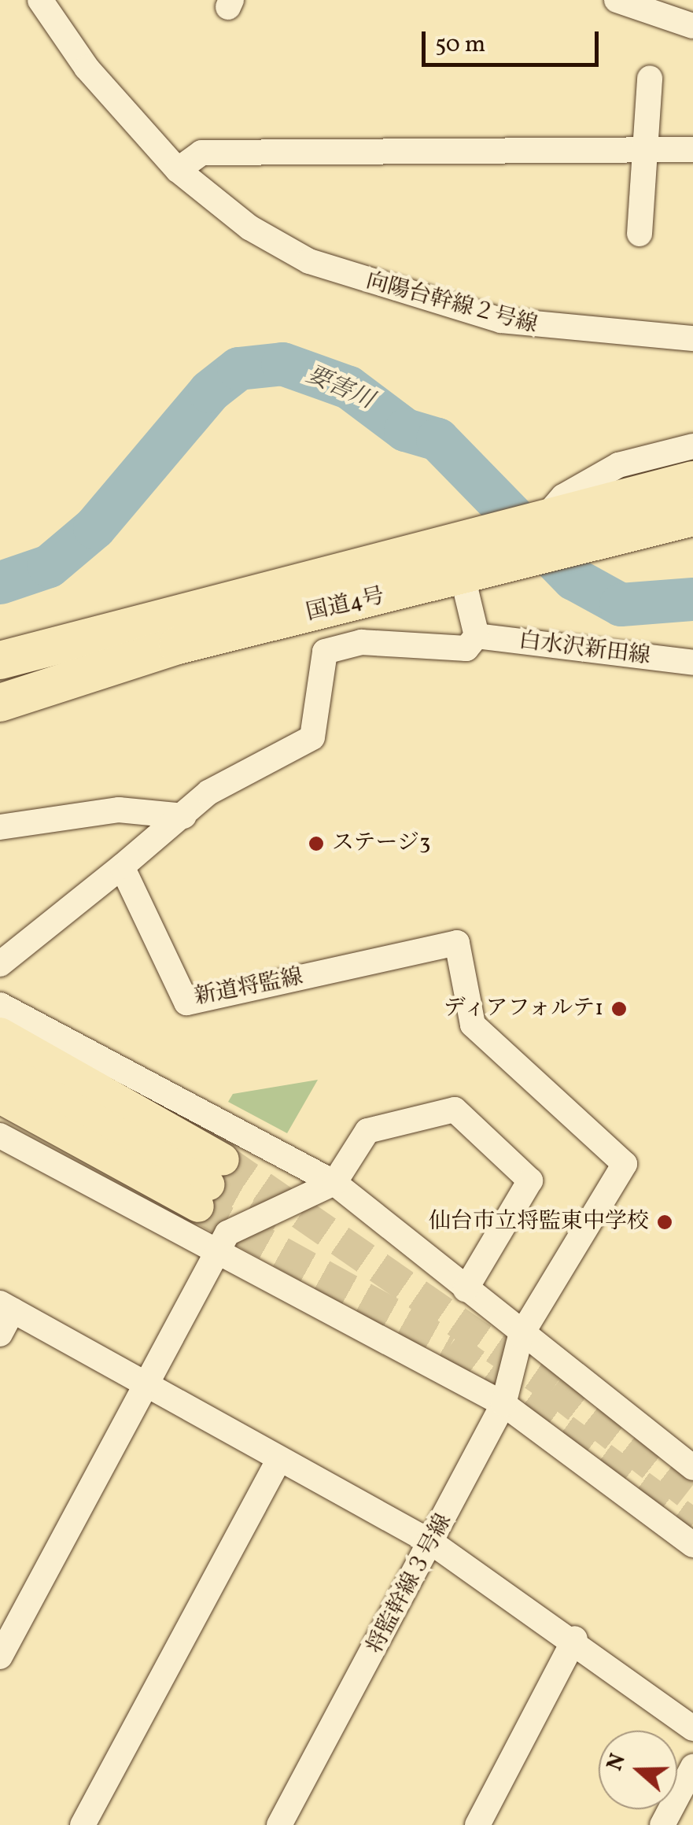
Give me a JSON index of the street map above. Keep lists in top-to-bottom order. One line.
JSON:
{"streets":{"highway":["国道4号"],"street":["向陽台幹線２号線","白水沢新田線","新道将監線","将監幹線３号線"]},"crossings":[["新道将監線","将監幹線３号線"]],"water":["要害川"],"places":["ステージ3","ディアフォルテ1","仙台市立将監東中学校"],"scale_bar":"50 m","north":"left"}
